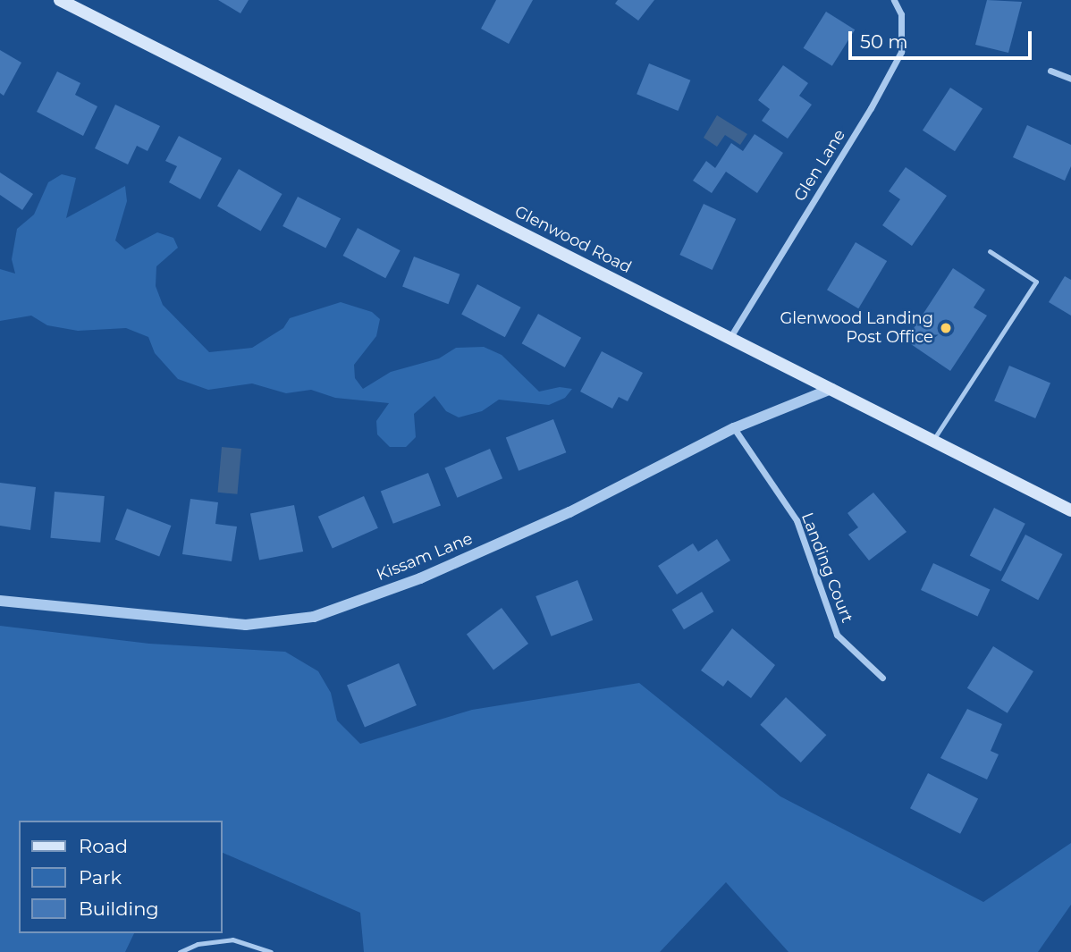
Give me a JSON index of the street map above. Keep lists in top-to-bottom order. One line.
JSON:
{"streets":{"main road":["Glenwood Road"],"street":["Glen Lane","Kissam Lane","Landing Court"]},"crossings":[["Glen Lane","Glenwood Road"],["Glenwood Road","Kissam Lane"],["Kissam Lane","Landing Court"]],"places":["Glenwood Landing Post Office"],"legend":["Road","Park","Building"],"scale_bar":"50 m"}
